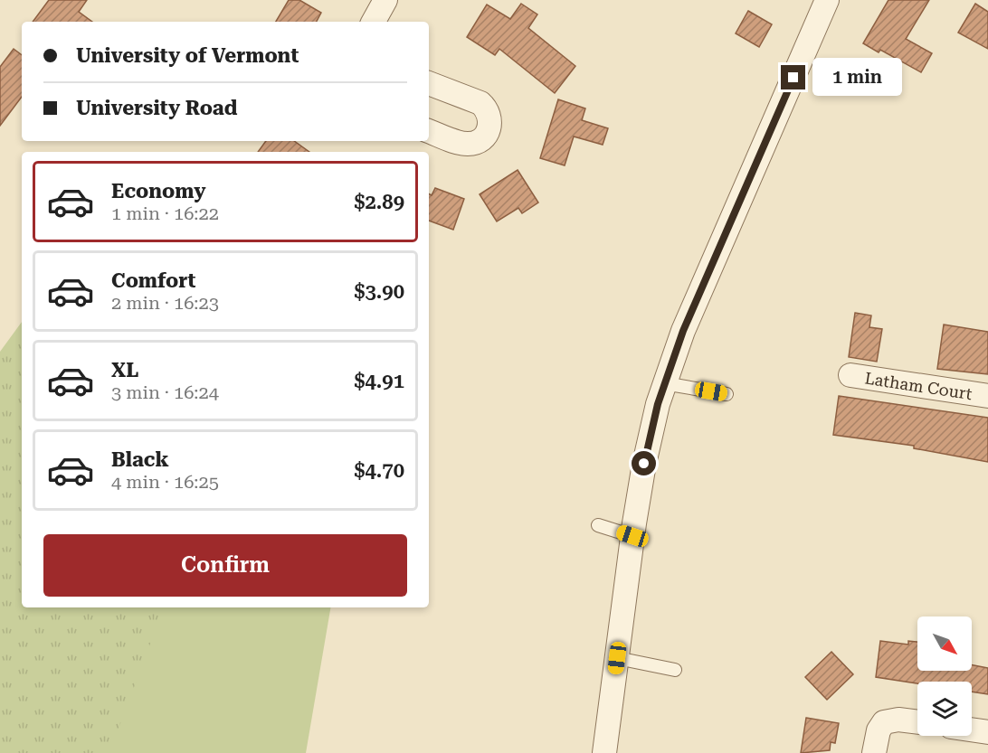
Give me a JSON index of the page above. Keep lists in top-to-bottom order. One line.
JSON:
{"streets":{"street":["Latham Court"]},"north":"bottom right","page":{"banner":["University of Vermont","University Road"],"bubble":"1 min","list":[{"name":"Economy","note":"1 min · 16:22","value":"$2.89"},{"name":"Comfort","note":"2 min · 16:23","value":"$3.90"},{"name":"XL","note":"3 min · 16:24","value":"$4.91"},{"name":"Black","note":"4 min · 16:25","value":"$4.70"}],"buttons":"Confirm"}}
